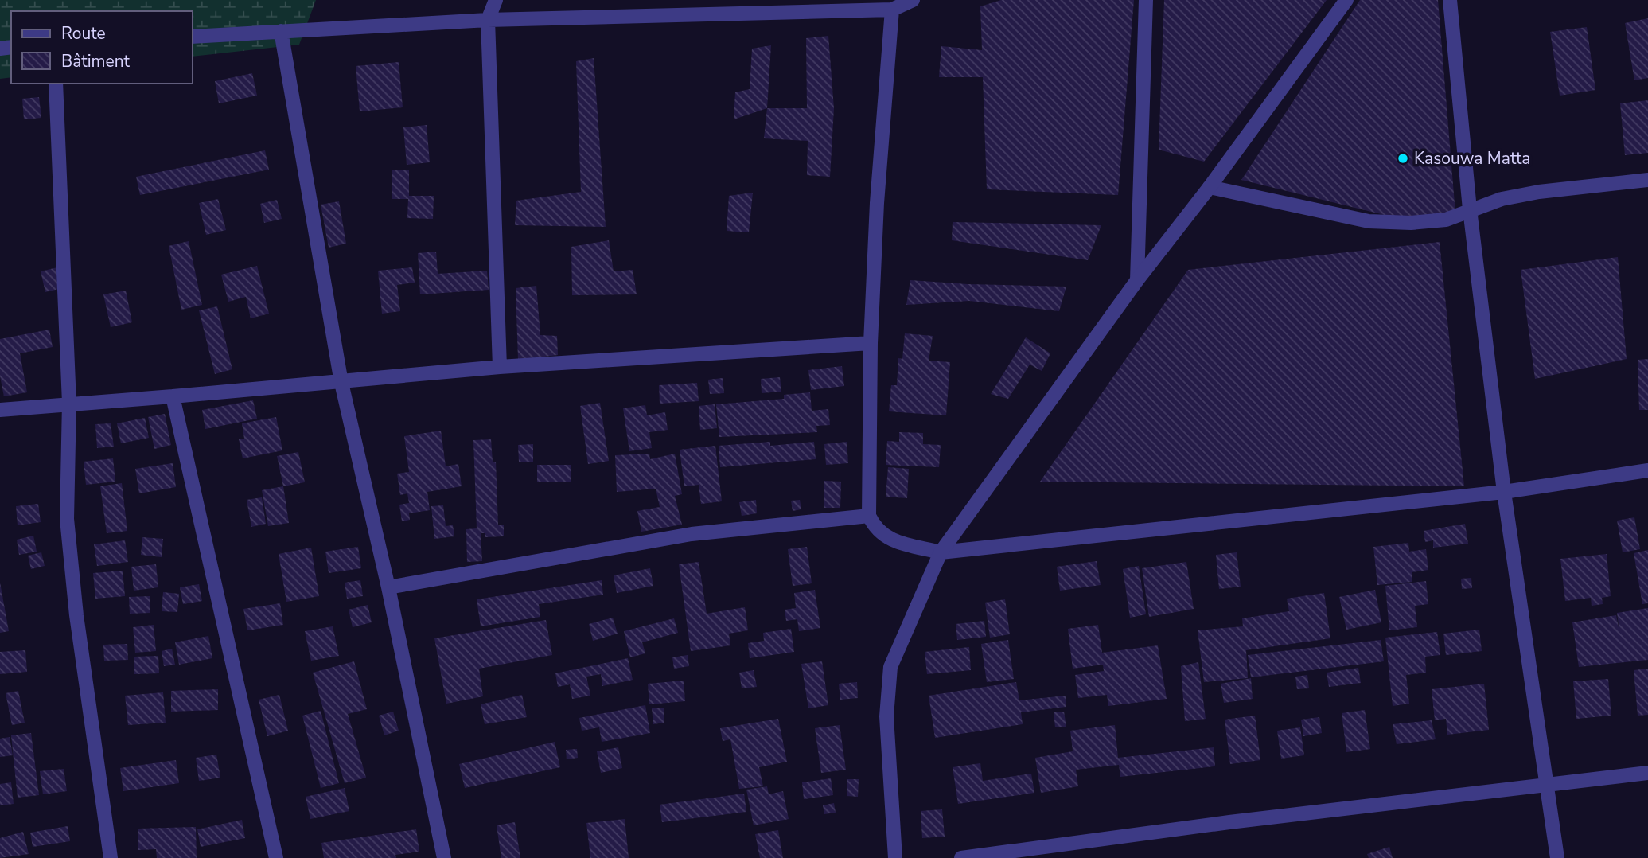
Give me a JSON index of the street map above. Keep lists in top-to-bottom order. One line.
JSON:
{"places":["Kasouwa Matta"],"legend":["Route","Bâtiment"]}
